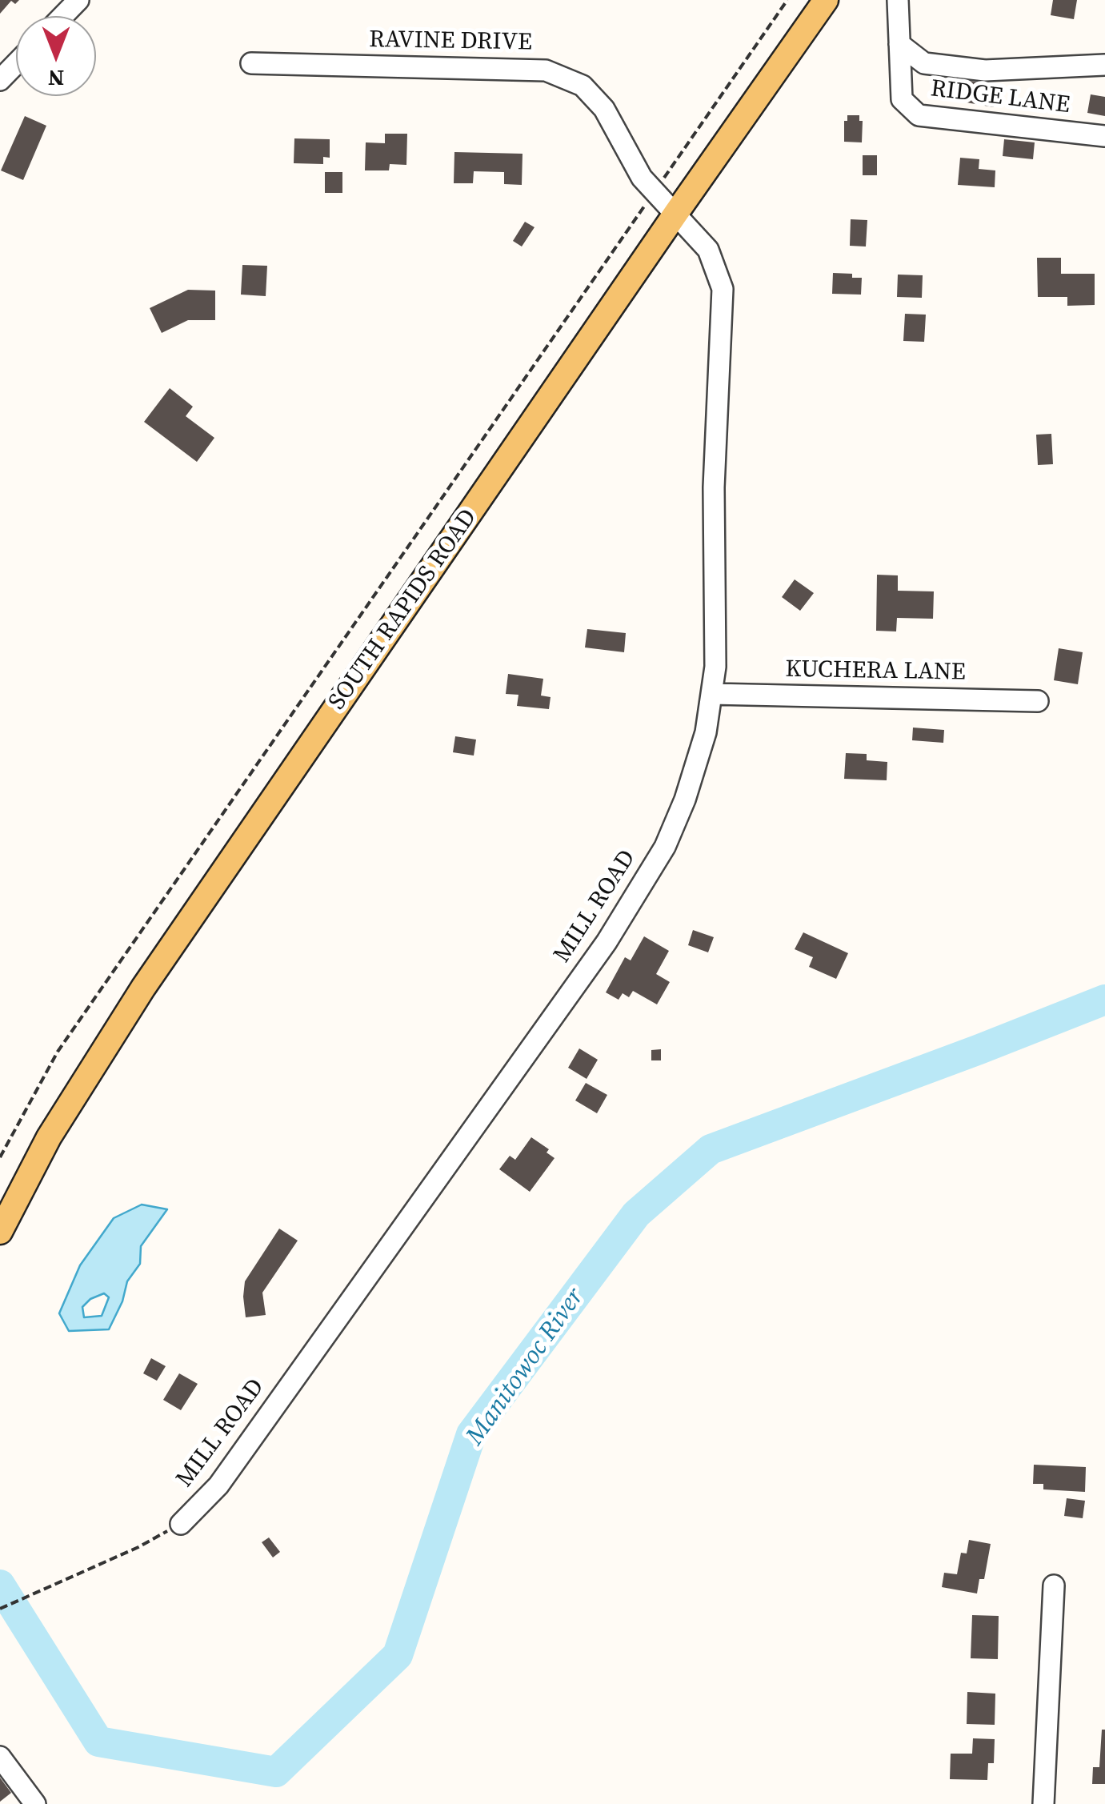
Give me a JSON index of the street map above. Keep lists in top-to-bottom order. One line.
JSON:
{"streets":{"main road":["SOUTH RAPIDS ROAD"],"street":["RAVINE DRIVE","RIDGE LANE","KUCHERA LANE","MILL ROAD"]},"crossings":[["RAVINE DRIVE","SOUTH RAPIDS ROAD"],["RAVINE DRIVE","MILL ROAD"],["SOUTH RAPIDS ROAD","MILL ROAD"],["KUCHERA LANE","MILL ROAD"]],"water":["Manitowoc River"],"north":"bottom"}
